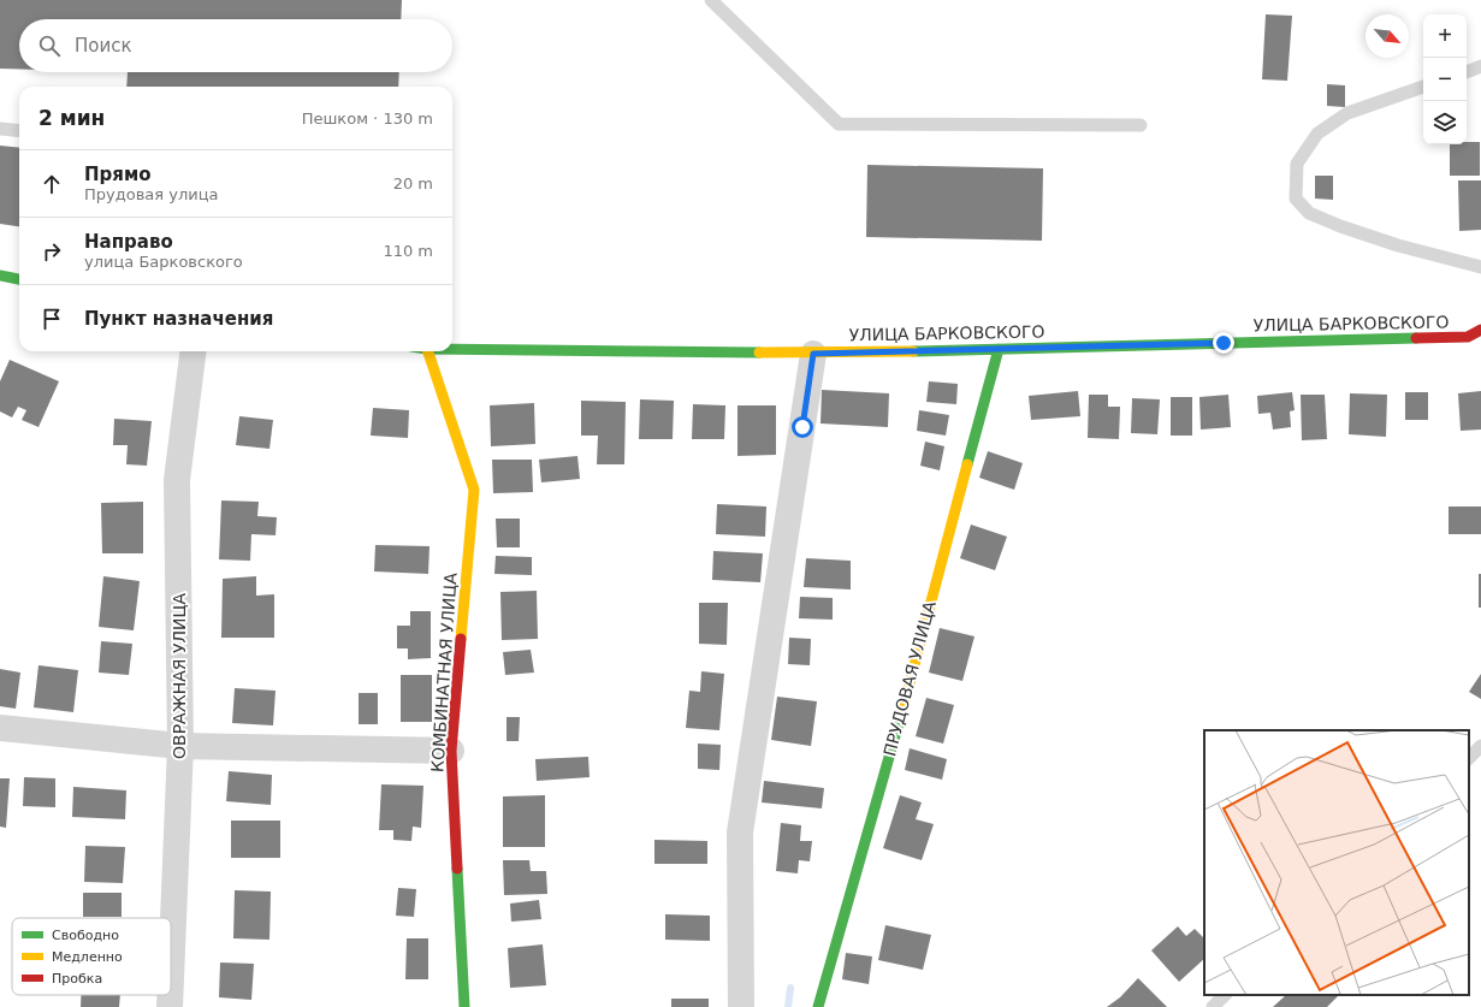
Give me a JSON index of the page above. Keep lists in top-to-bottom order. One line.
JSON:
{"streets":{"street":["УЛИЦА БАРКОВСКОГО","КОМБИНАТНАЯ УЛИЦА","ОВРАЖНАЯ УЛИЦА","ПРУДОВАЯ УЛИЦА"]},"crossings":[["УЛИЦА БАРКОВСКОГО","ПРУДОВАЯ УЛИЦА"]],"legend":["Свободно","Медленно","Пробка"],"north":"bottom right","page":{"map_buttons":["+","−"],"search":"Поиск","heading":["2 мин","Пешком · 130 m"],"list":[["Прямо","Прудовая улица","20 m"],["Направо","улица Барковского","110 m"],"Пункт назначения"]}}
